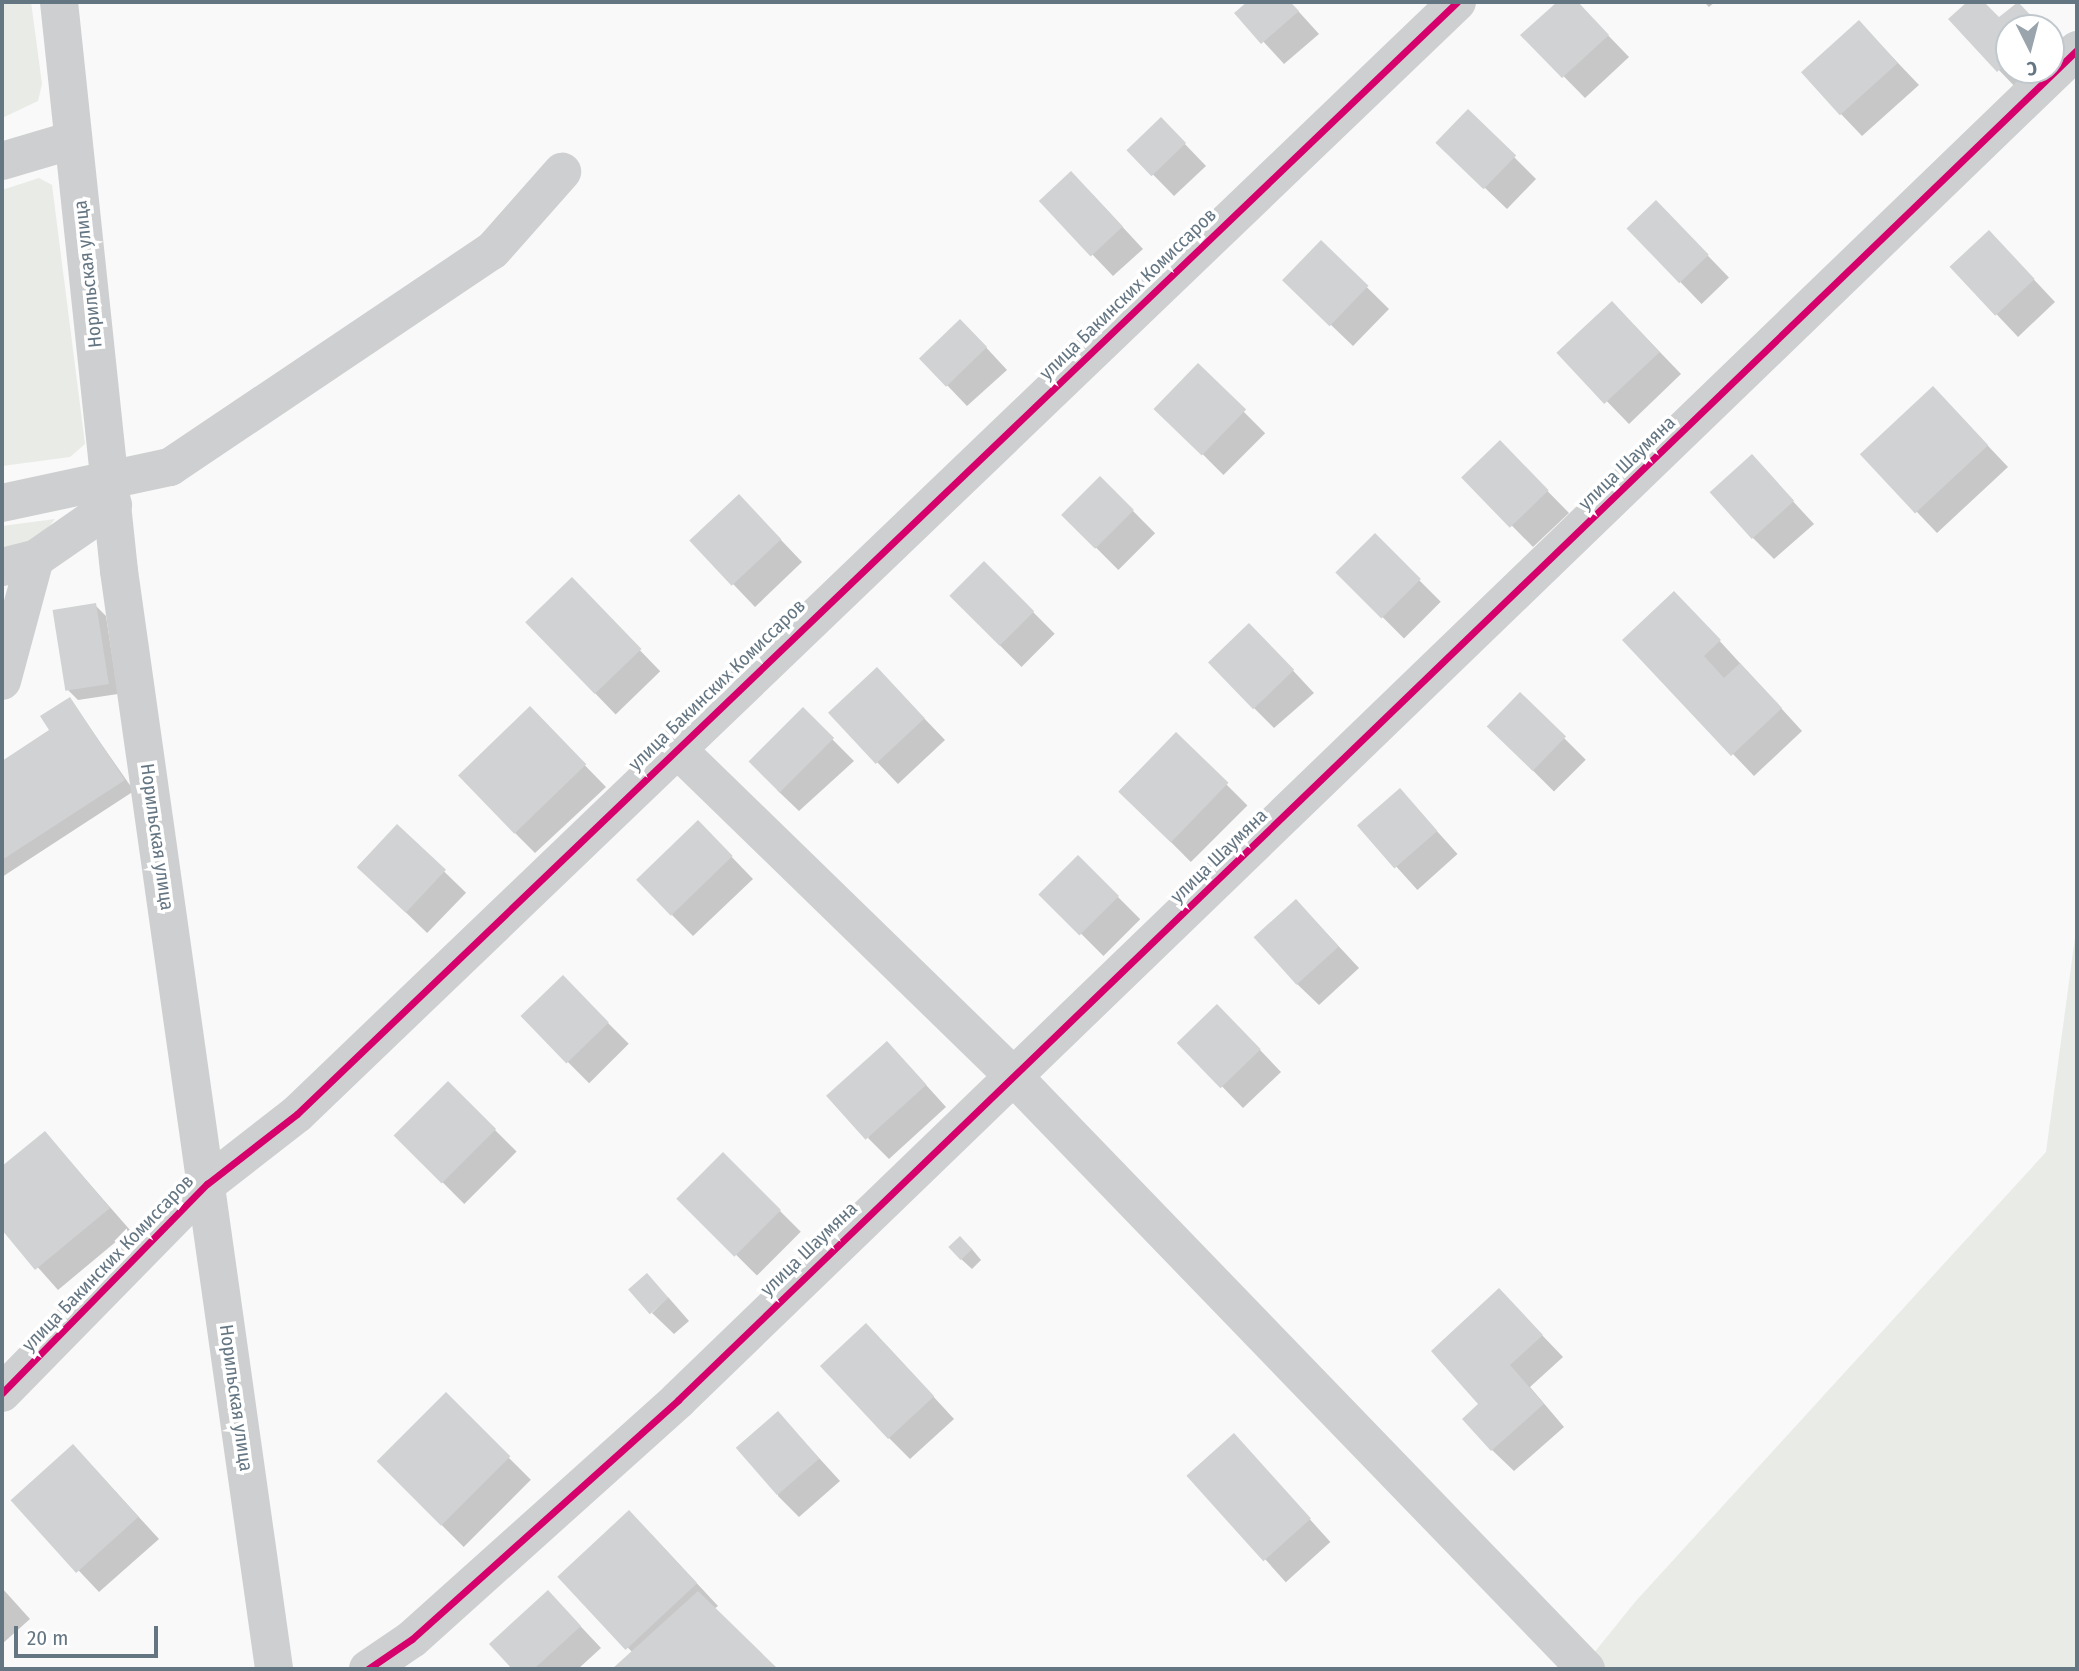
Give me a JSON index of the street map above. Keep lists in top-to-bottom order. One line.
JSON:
{"streets":{"street":["Норильская улица","улица Бакинских Комиссаров","улица Шаумяна"]},"crossings":[["Норильская улица","улица Бакинских Комиссаров"]],"scale_bar":"20 m","north":"bottom"}
